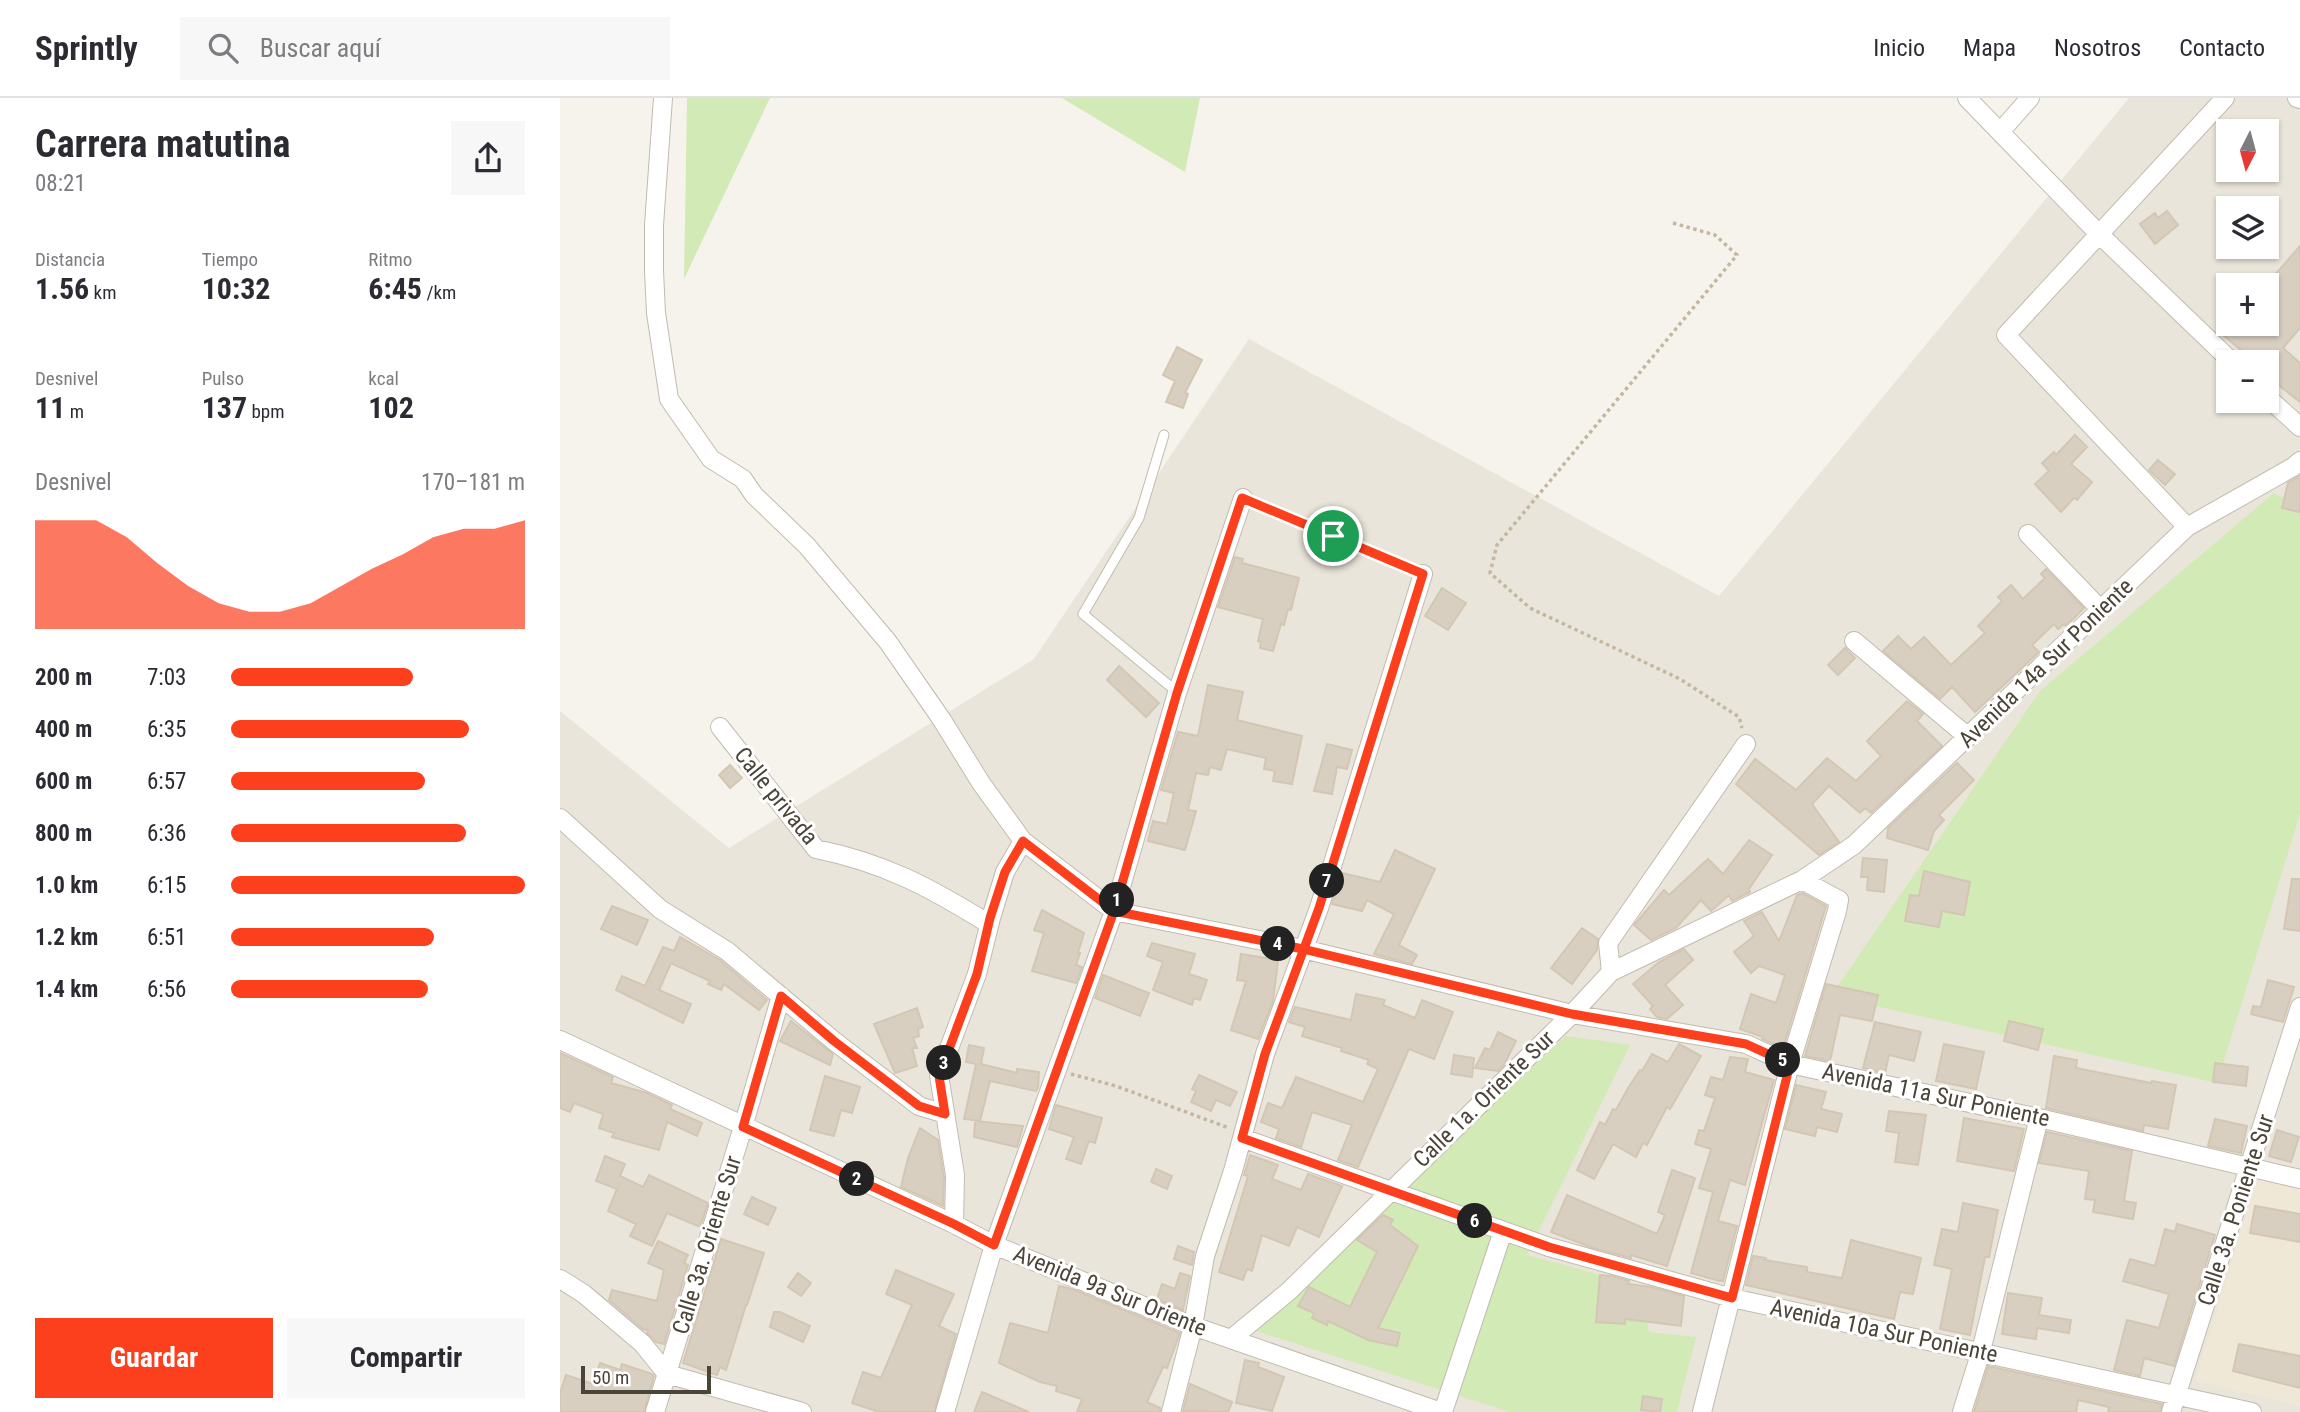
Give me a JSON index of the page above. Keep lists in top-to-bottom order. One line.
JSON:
{"streets":{"street":["Avenida 14a Sur Poniente","Calle privada","Avenida 11a Sur Poniente","Calle 1a. Oriente Sur","Calle 3a. Poniente Sur","Calle 3a. Oriente Sur","Avenida 9a Sur Oriente","Avenida 10a Sur Poniente"]},"crossings":[["Avenida 14a Sur Poniente","Calle 1a. Oriente Sur"],["Avenida 11a Sur Poniente","Calle 1a. Oriente Sur"],["Avenida 11a Sur Poniente","Calle 3a. Poniente Sur"],["Calle 1a. Oriente Sur","Avenida 9a Sur Oriente"],["Calle 1a. Oriente Sur","Avenida 10a Sur Poniente"],["Calle 3a. Poniente Sur","Avenida 10a Sur Poniente"],["Calle 3a. Oriente Sur","Avenida 9a Sur Oriente"]],"scale_bar":"50 m","north":"bottom","page":{"header":"Sprintly","search":"Buscar aquí","nav":["Inicio","Mapa","Nosotros","Contacto"],"heading":["Carrera matutina","08:21"],"map_buttons":["+","−"],"stats":[["Distancia","1.56 km"],["Tiempo","10:32"],["Ritmo","6:45 /km"],["Desnivel","11 m"],["Pulso","137 bpm"],["kcal","102"]],"chart":["Desnivel","170–181 m"],"list":[{"name":"200 m","note":"7:03"},{"name":"400 m","note":"6:35"},{"name":"600 m","note":"6:57"},{"name":"800 m","note":"6:36"},{"name":"1.0 km","note":"6:15"},{"name":"1.2 km","note":"6:51"},{"name":"1.4 km","note":"6:56"}],"pins":["7","1","4","5","3","2","6"],"buttons":["Guardar","Compartir"],"scale":"50 m"}}
